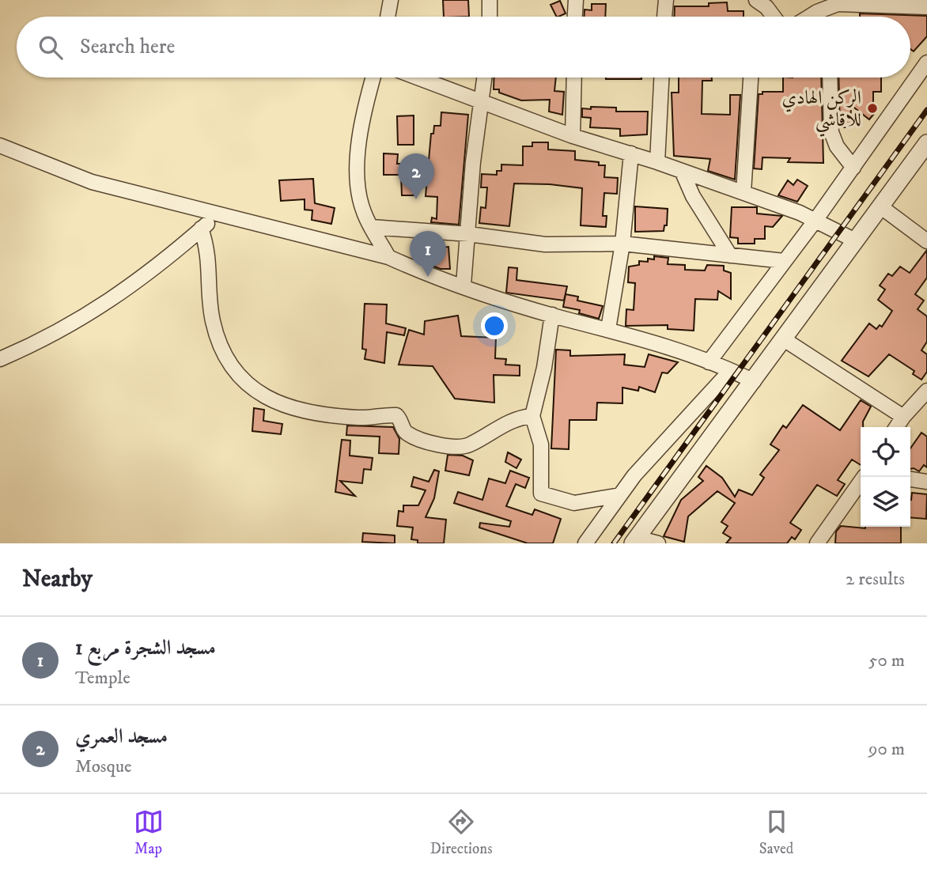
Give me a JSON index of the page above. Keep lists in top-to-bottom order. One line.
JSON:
{"places":["الركن الهادي للاقاشي"],"page":{"search":"Search here","pins":["2","1"],"heading":["Nearby","2 results"],"list":[{"mark":"1","name":"مسجد الشجرة مربع 1","note":"Temple","value":"50 m"},{"mark":"2","name":"مسجد العمري","note":"Mosque","value":"90 m"}],"nav":["Map","Directions","Saved"]}}
